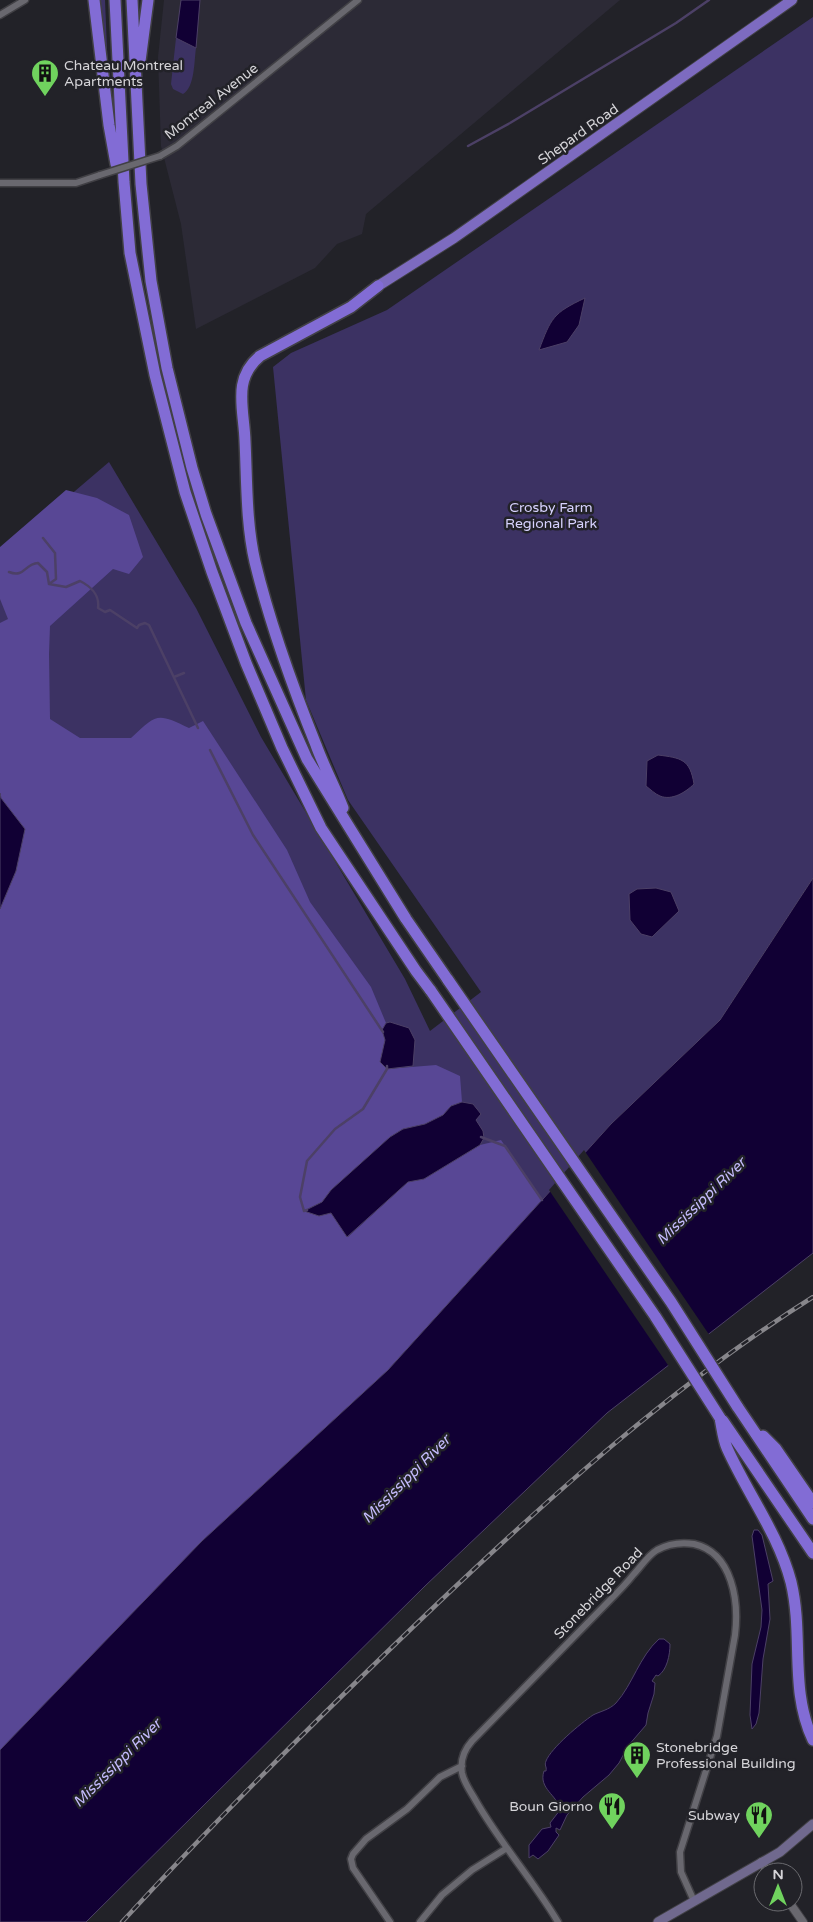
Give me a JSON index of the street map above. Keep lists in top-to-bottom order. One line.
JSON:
{"streets":{"highway":["Shepard Road"],"street":["Montreal Avenue","Stonebridge Road"]},"water":["Mississippi River"],"parks":["Crosby Farm Regional Park"],"places":{"building":["Chateau Montreal Apartments","Stonebridge Professional Building"],"restaurant":["Boun Giorno","Subway"]},"north":"top"}
